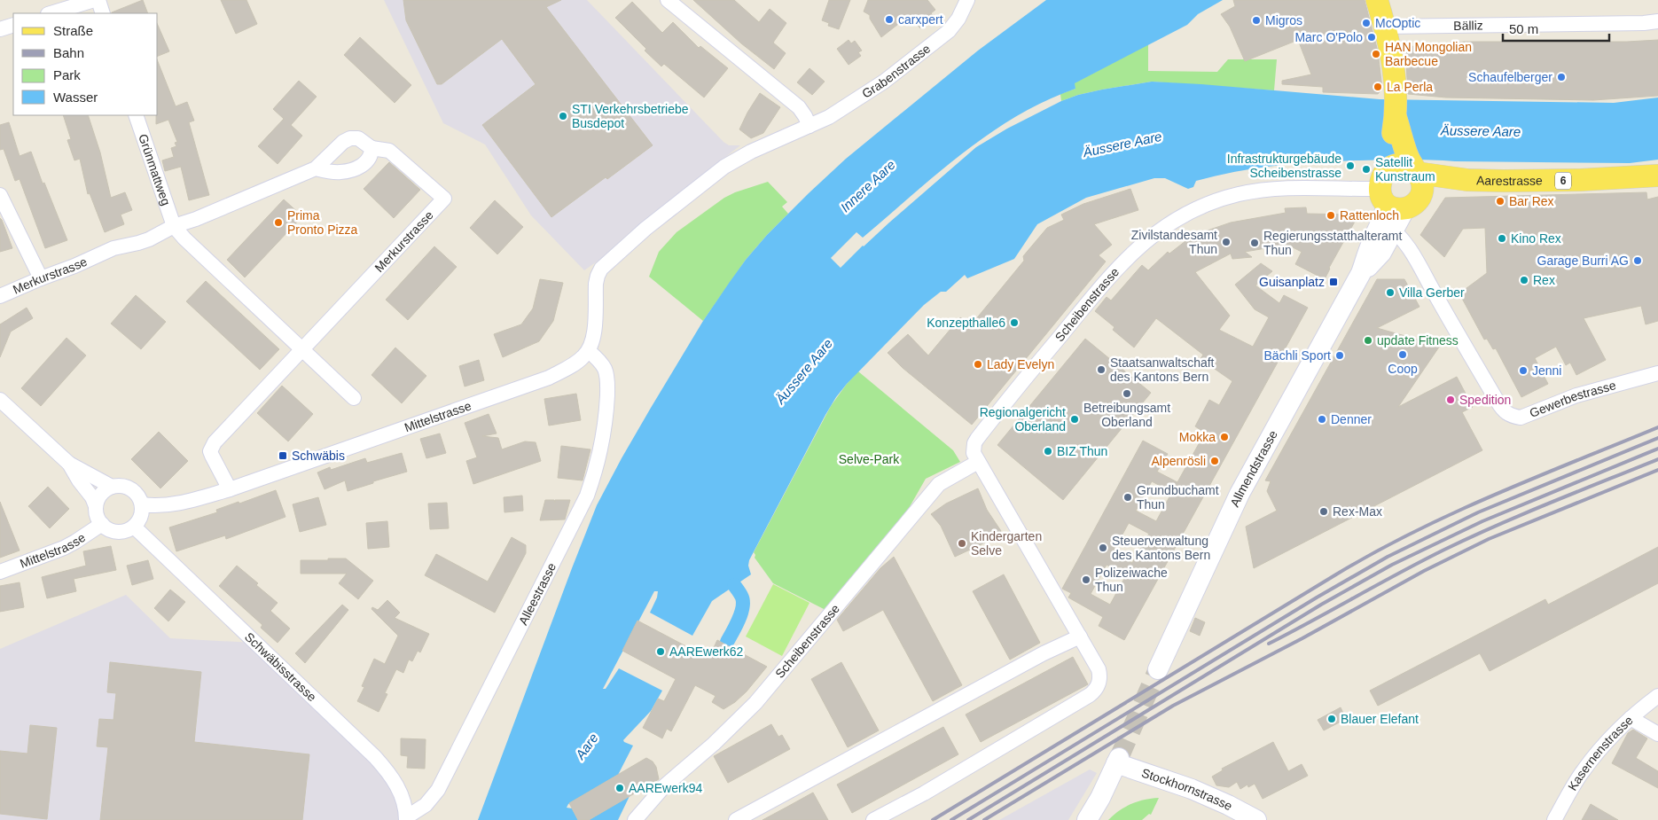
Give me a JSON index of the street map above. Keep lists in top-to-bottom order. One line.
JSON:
{"streets":{"main road":["Aarestrasse","6","Allmendstrasse","Stockhornstrasse"],"street":["Bälliz","Grabenstrasse","Grünmattweg","Merkurstrasse","Scheibenstrasse","Gewerbestrasse","Mittelstrasse","Alleestrasse","Schwäbisstrasse","Kasernenstrasse"]},"crossings":[["Grabenstrasse","Mittelstrasse"],["Grabenstrasse","Alleestrasse"],["Grünmattweg","Merkurstrasse"],["Aarestrasse","Scheibenstrasse"],["Aarestrasse","Gewerbestrasse"],["Aarestrasse","Allmendstrasse"],["Merkurstrasse","Mittelstrasse"],["Scheibenstrasse","Gewerbestrasse"],["Scheibenstrasse","Allmendstrasse"],["Gewerbestrasse","Allmendstrasse"],["Mittelstrasse","Alleestrasse"],["Mittelstrasse","Schwäbisstrasse"],["Alleestrasse","Schwäbisstrasse"]],"water":["Äussere Aare","Innere Aare","Aare"],"parks":["Selve-Park"],"places":{"other":["carxpert","Migros","McOptic","Marc O'Polo","HAN Mongolian Barbecue","Schaufelberger","La Perla","STI Verkehrsbetriebe Busdepot","Infrastrukturgebäude Scheibenstrasse","Satellit Kunstraum","Bar Rex","Rattenloch","Prima Pronto Pizza","Kino Rex","Zivilstandesamt Thun","Regierungsstatthalteramt Thun","Garage Burri AG","Rex","Villa Gerber","Konzepthalle6","update Fitness","Coop","Bächli Sport","Lady Evelyn","Staatsanwaltschaft des Kantons Bern","Jenni","Betreibungsamt Oberland","Spedition","Regionalgericht Oberland","Denner","Mokka","BIZ Thun","Alpenrösli","Grundbuchamt Thun","Rex-Max","Kindergarten Selve","Steuerverwaltung des Kantons Bern","Polizeiwache Thun","AAREwerk62","Blauer Elefant","AAREwerk94"],"transit":["Guisanplatz","Schwäbis"]},"legend":["Straße","Bahn","Park","Wasser"],"scale_bar":"50 m"}
